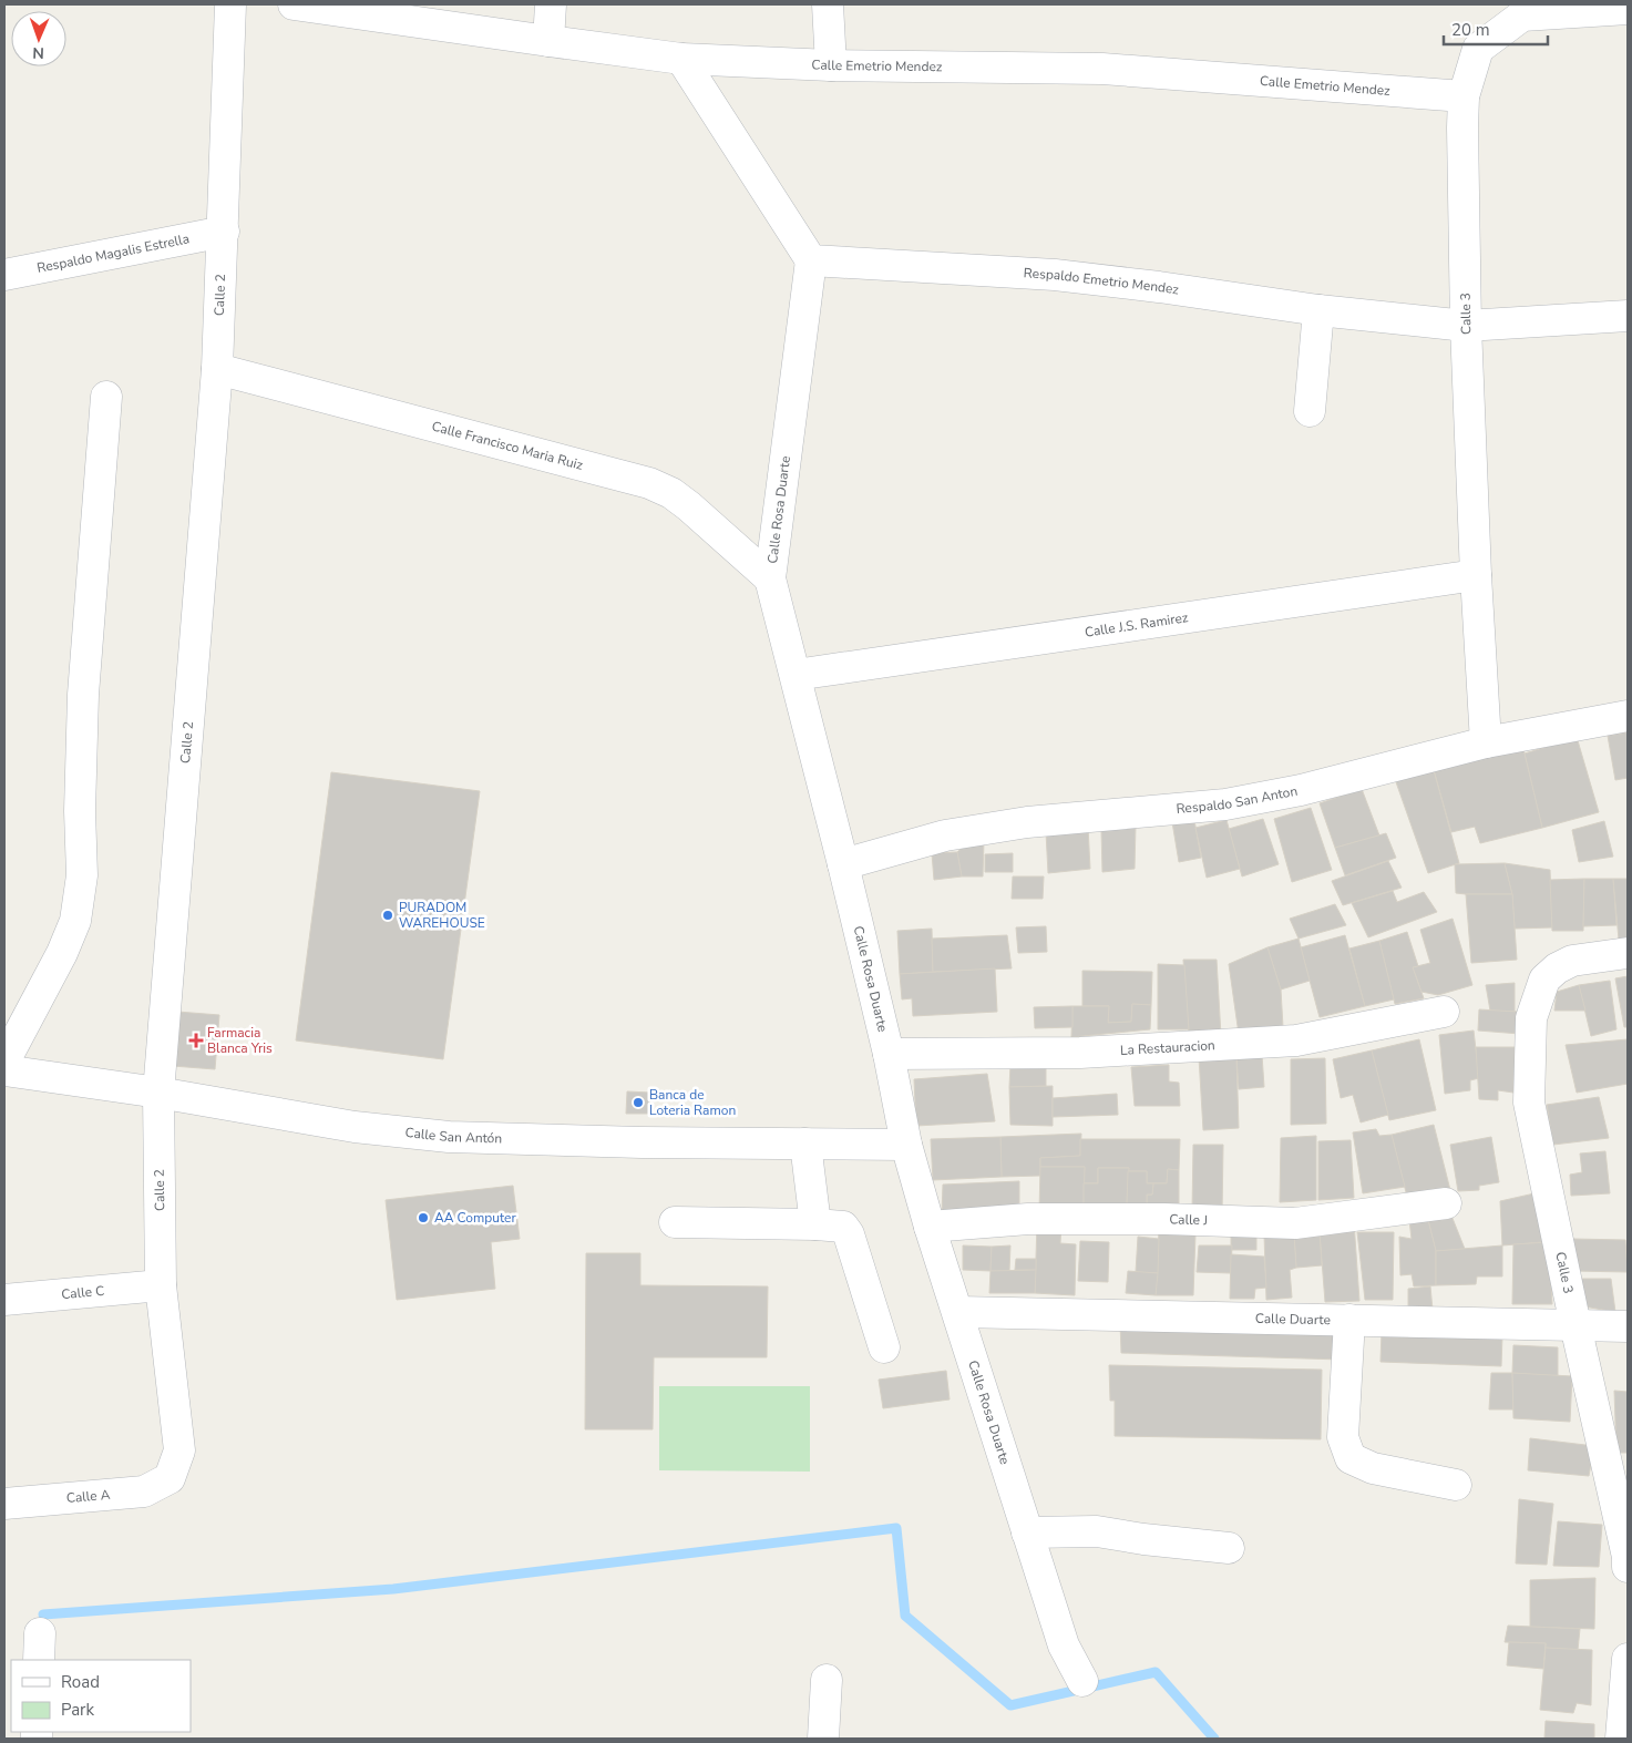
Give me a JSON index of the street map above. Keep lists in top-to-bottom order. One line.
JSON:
{"streets":{"street":["Calle Emetrio Mendez","Respaldo Magalis Estrella","Respaldo Emetrio Mendez","Calle 2","Calle 3","Calle Francisco Maria Ruiz","Calle Rosa Duarte","Calle J.S. Ramirez","Respaldo San Anton","La Restauracion","Calle San Antón","Calle J","Calle C","Calle Duarte","Calle A"]},"crossings":[["Calle Emetrio Mendez","Calle 3"],["Respaldo Magalis Estrella","Calle 2"],["Respaldo Emetrio Mendez","Calle 3"],["Respaldo Emetrio Mendez","Calle Rosa Duarte"],["Calle 2","Calle Francisco Maria Ruiz"],["Calle 2","Calle San Antón"],["Calle 2","Calle C"],["Calle 2","Calle A"],["Calle 3","Calle J.S. Ramirez"],["Calle 3","Respaldo San Anton"],["Calle 3","Calle Duarte"],["Calle Francisco Maria Ruiz","Calle Rosa Duarte"],["Calle Rosa Duarte","Calle J.S. Ramirez"],["Calle Rosa Duarte","Respaldo San Anton"],["Calle Rosa Duarte","La Restauracion"],["Calle Rosa Duarte","Calle San Antón"],["Calle Rosa Duarte","Calle J"],["Calle Rosa Duarte","Calle Duarte"]],"places":{"other":["PURADOM WAREHOUSE","Banca de Loteria Ramon","AA Computer"],"health":["Farmacia Blanca Yris"]},"legend":["Road","Park"],"scale_bar":"20 m","north":"bottom"}
